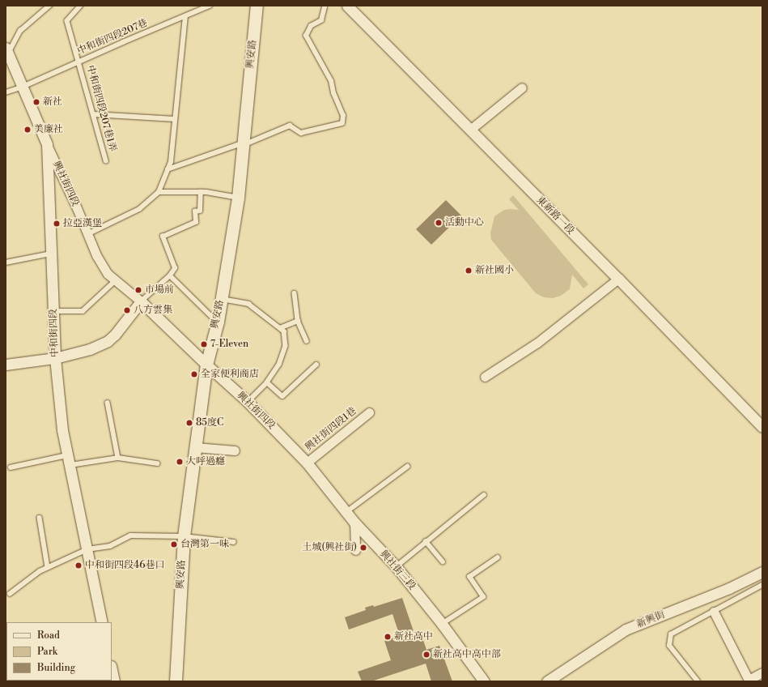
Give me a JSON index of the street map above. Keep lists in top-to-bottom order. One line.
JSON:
{"streets":{"main road":["興安路"],"street":["興社街四段","東新路一段","中和街四段","興社街四段1巷","興社街三段","新興街"],"lane":["中和街四段207巷","中和街四段207巷1弄"]},"crossings":[["中和街四段207巷","中和街四段207巷1弄"],["中和街四段207巷","中和街四段"],["興安路","興社街四段"],["興社街四段","中和街四段"],["興社街四段","興社街四段1巷"],["興社街四段","興社街三段"],["興社街四段1巷","興社街三段"]],"places":["新社","美廉社","活動中心","拉亞漢堡","新社國小","市場前","八方雲集","7-Eleven","全家便利商店","85度C","大呼過癮","台灣第一味","土城(興社街)","中和街四段46巷口","新社高中","新社高中高中部"],"legend":["Road","Park","Building"]}
